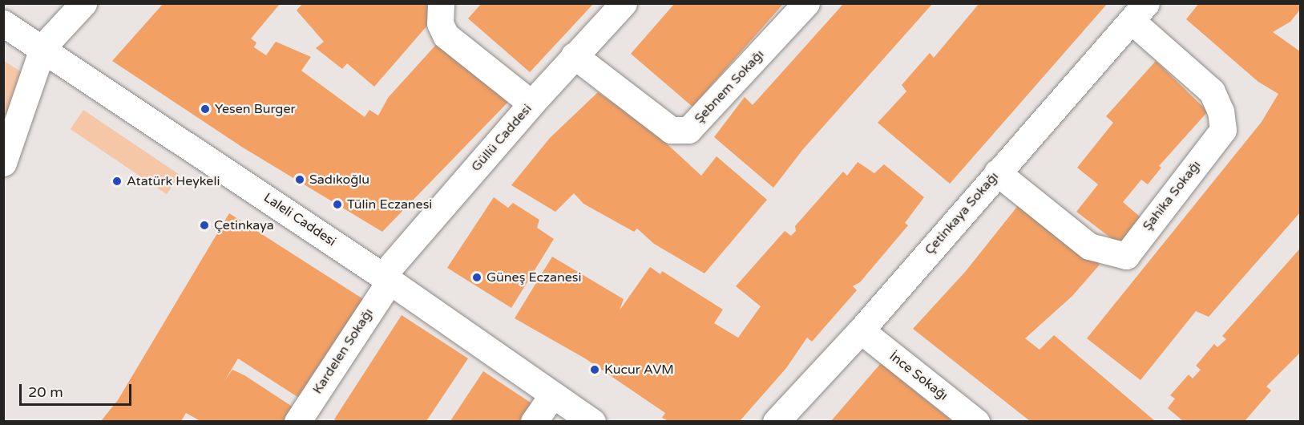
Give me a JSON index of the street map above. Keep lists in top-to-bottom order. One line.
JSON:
{"streets":{"street":["Şebnem Sokağı","Güllü Caddesi","Şahika Sokağı","Çetinkaya Sokağı","Laleli Caddesi","Kardelen Sokağı","İnce Sokağı"]},"crossings":[["Şebnem Sokağı","Güllü Caddesi"],["Güllü Caddesi","Laleli Caddesi"],["Güllü Caddesi","Kardelen Sokağı"],["Şahika Sokağı","Çetinkaya Sokağı"],["Çetinkaya Sokağı","İnce Sokağı"],["Laleli Caddesi","Kardelen Sokağı"]],"places":["Yesen Burger","Sadıkoğlu","Atatürk Heykeli","Tülin Eczanesi","Çetinkaya","Güneş Eczanesi","Kucur AVM"],"scale_bar":"20 m"}
